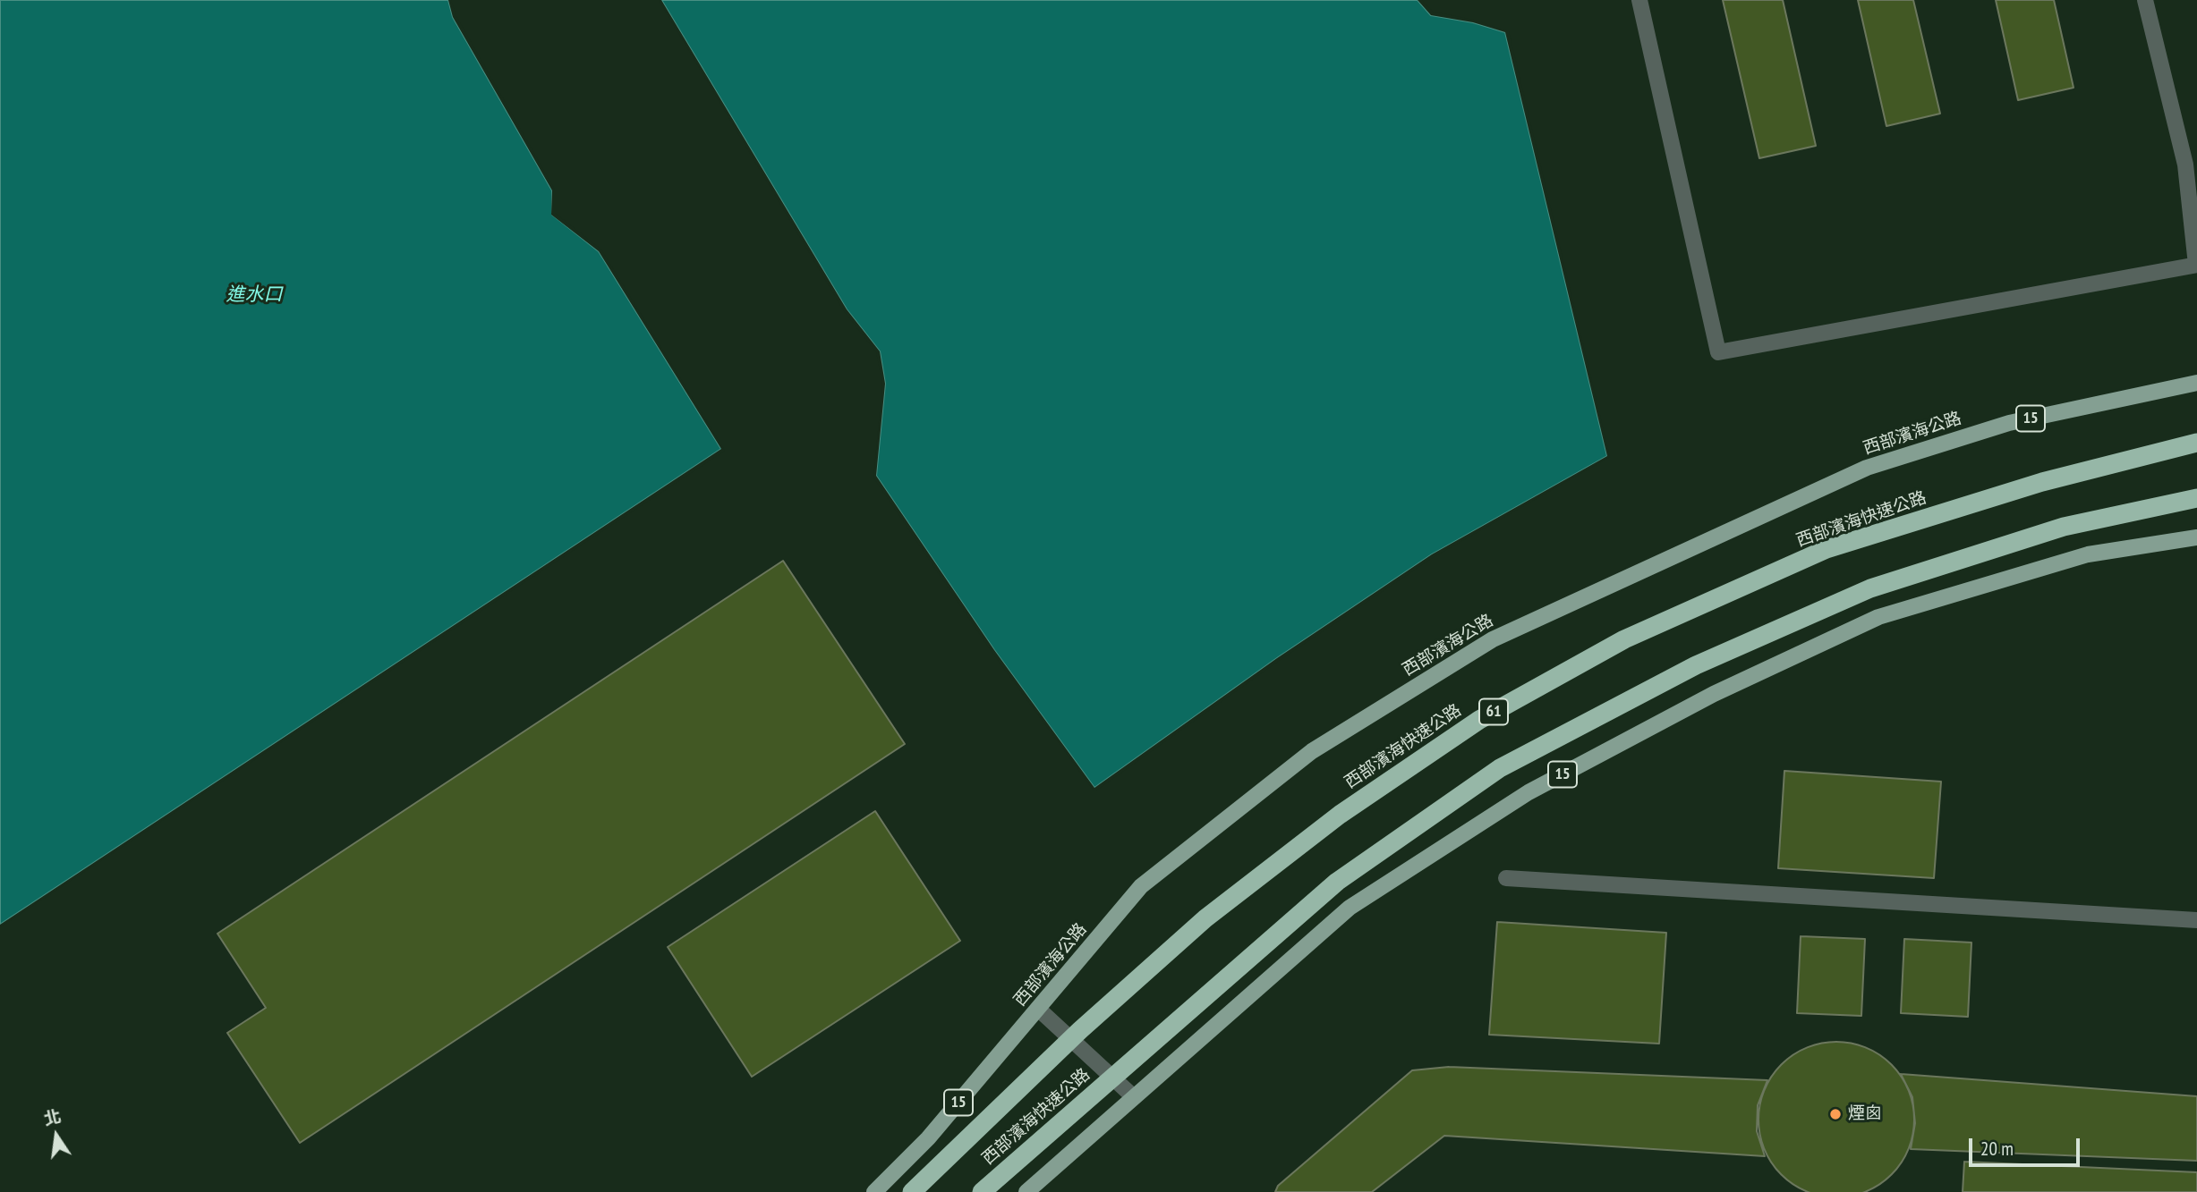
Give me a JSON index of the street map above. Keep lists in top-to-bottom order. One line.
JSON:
{"streets":{"highway":["西部濱海快速公路","61"],"main road":["15","西部濱海公路"]},"water":["進水口"],"places":["煙囪"],"scale_bar":"20 m","north":"top"}
